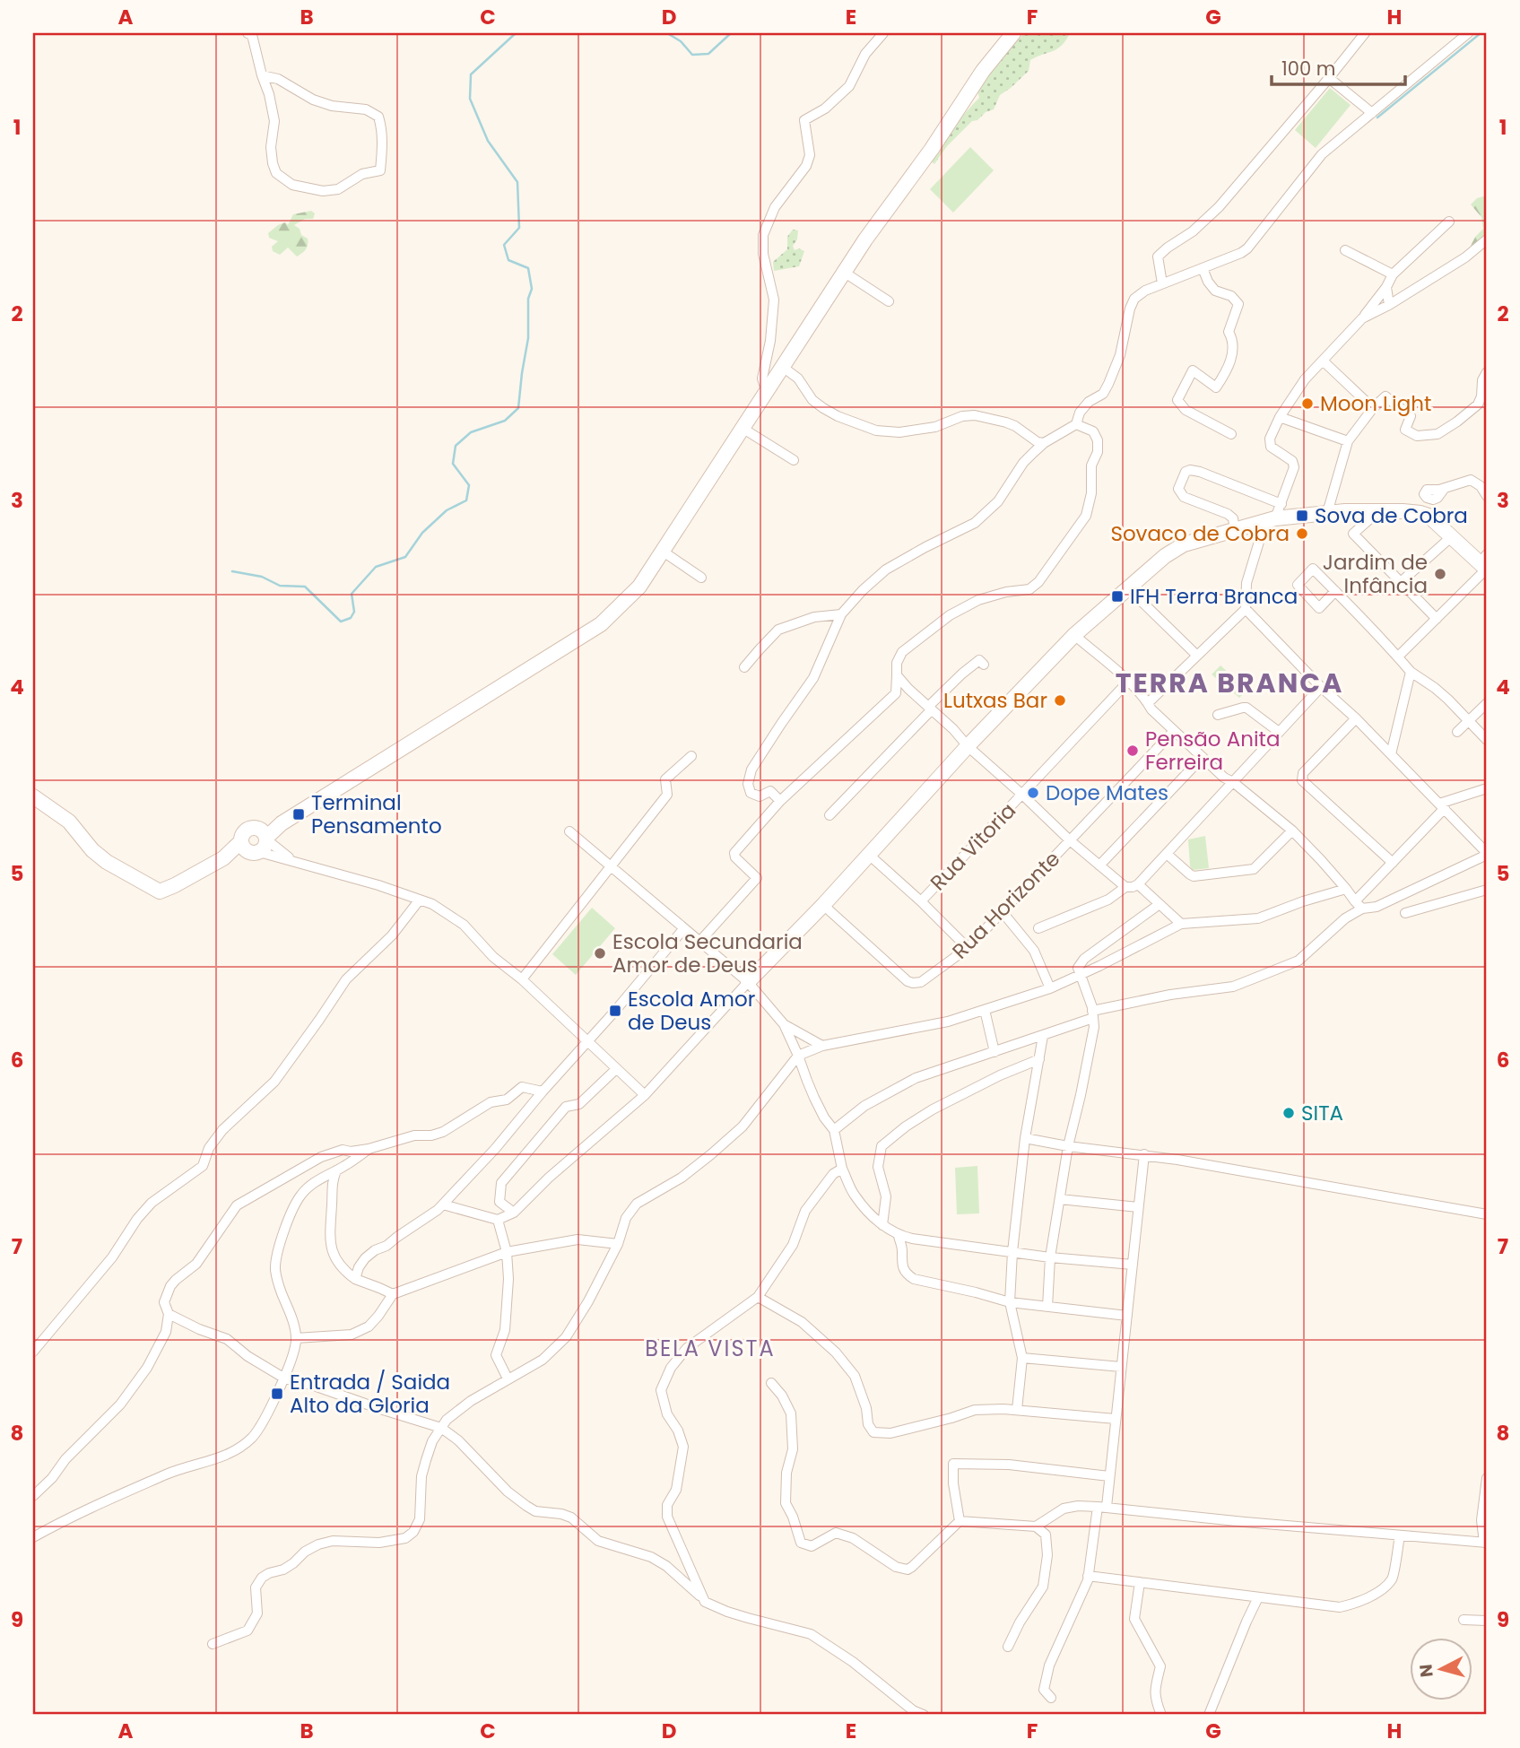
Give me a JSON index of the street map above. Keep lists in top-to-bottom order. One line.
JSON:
{"streets":{"street":["Rua Vitoria","Rua Horizonte"]},"districts":["TERRA BRANCA","BELA VISTA"],"places":{"other":["Moon Light","Sovaco de Cobra","Jardim de Infância","Lutxas Bar","Pensão Anita Ferreira","Dope Mates","Escola Secundaria Amor de Deus","SITA"],"transit":["Sova de Cobra","IFH Terra Branca","Terminal Pensamento","Escola Amor de Deus","Entrada / Saida Alto da Gloria"]},"scale_bar":"100 m","north":"left","grid":{"columns":["A","B","C","D","E","F","G","H"],"rows":["1","2","3","4","5","6","7","8","9"]}}
